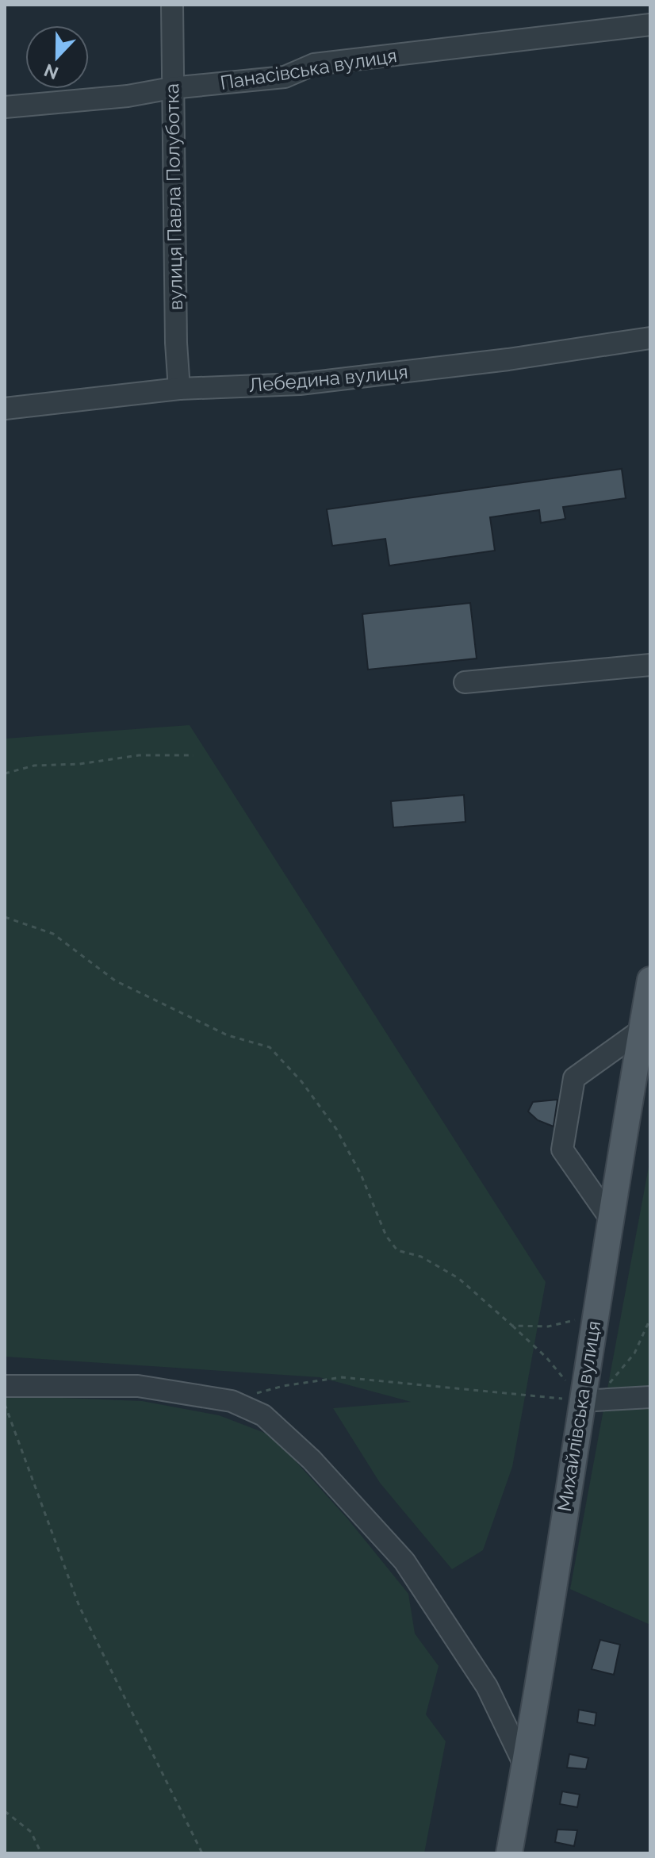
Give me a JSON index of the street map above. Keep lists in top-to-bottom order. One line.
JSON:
{"streets":{"main road":["Михайлівська вулиця"],"street":["Панасівська вулиця","вулиця Павла Полуботка","Лебедина вулиця"]},"crossings":[["Панасівська вулиця","вулиця Павла Полуботка"],["вулиця Павла Полуботка","Лебедина вулиця"]],"north":"bottom"}
